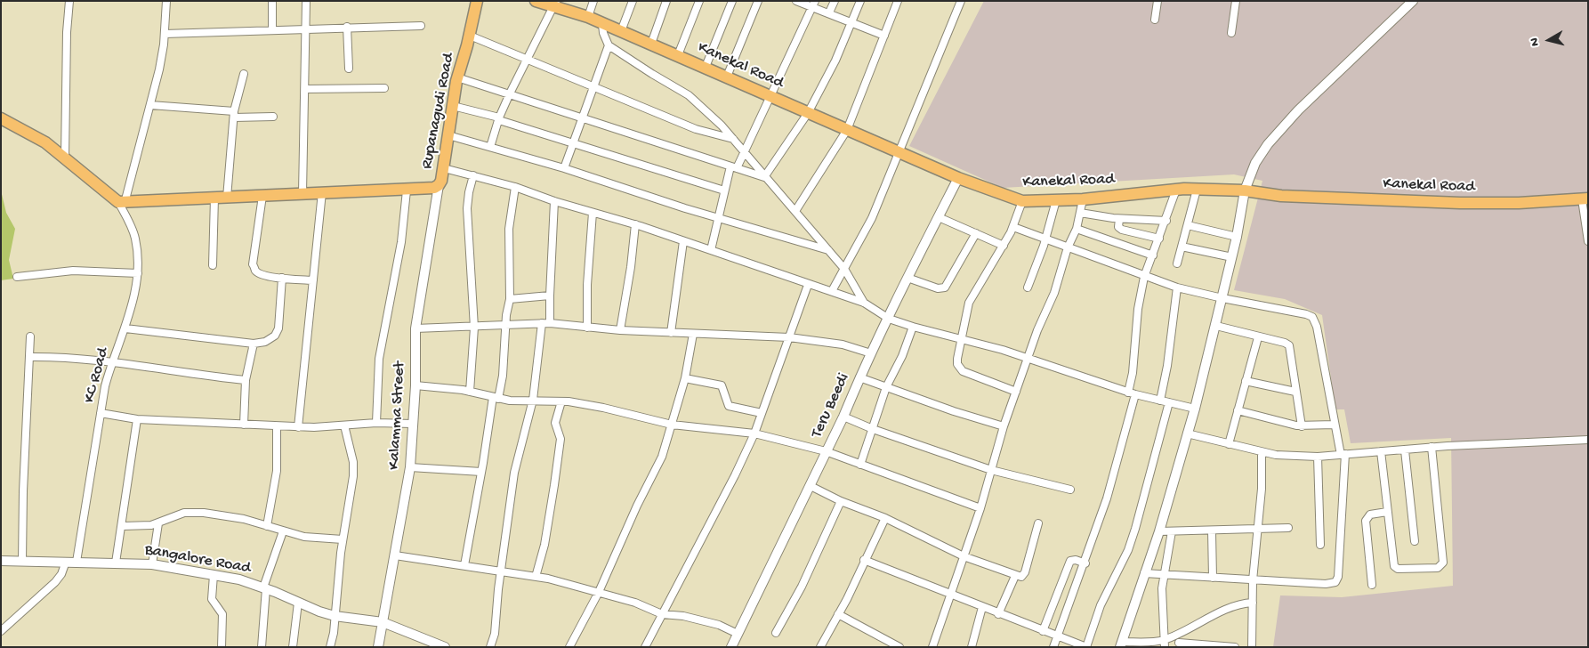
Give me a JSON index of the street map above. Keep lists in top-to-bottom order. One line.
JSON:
{"streets":{"main road":["Kanekal Road","Rupanagudi Road"],"street":["KC Road","Teru Beedi","Kalamma Street","Bangalore Road"]},"crossings":[["Kanekal Road","Teru Beedi"],["Rupanagudi Road","KC Road"],["Rupanagudi Road","Kalamma Street"],["KC Road","Bangalore Road"],["Kalamma Street","Bangalore Road"]],"north":"left"}
